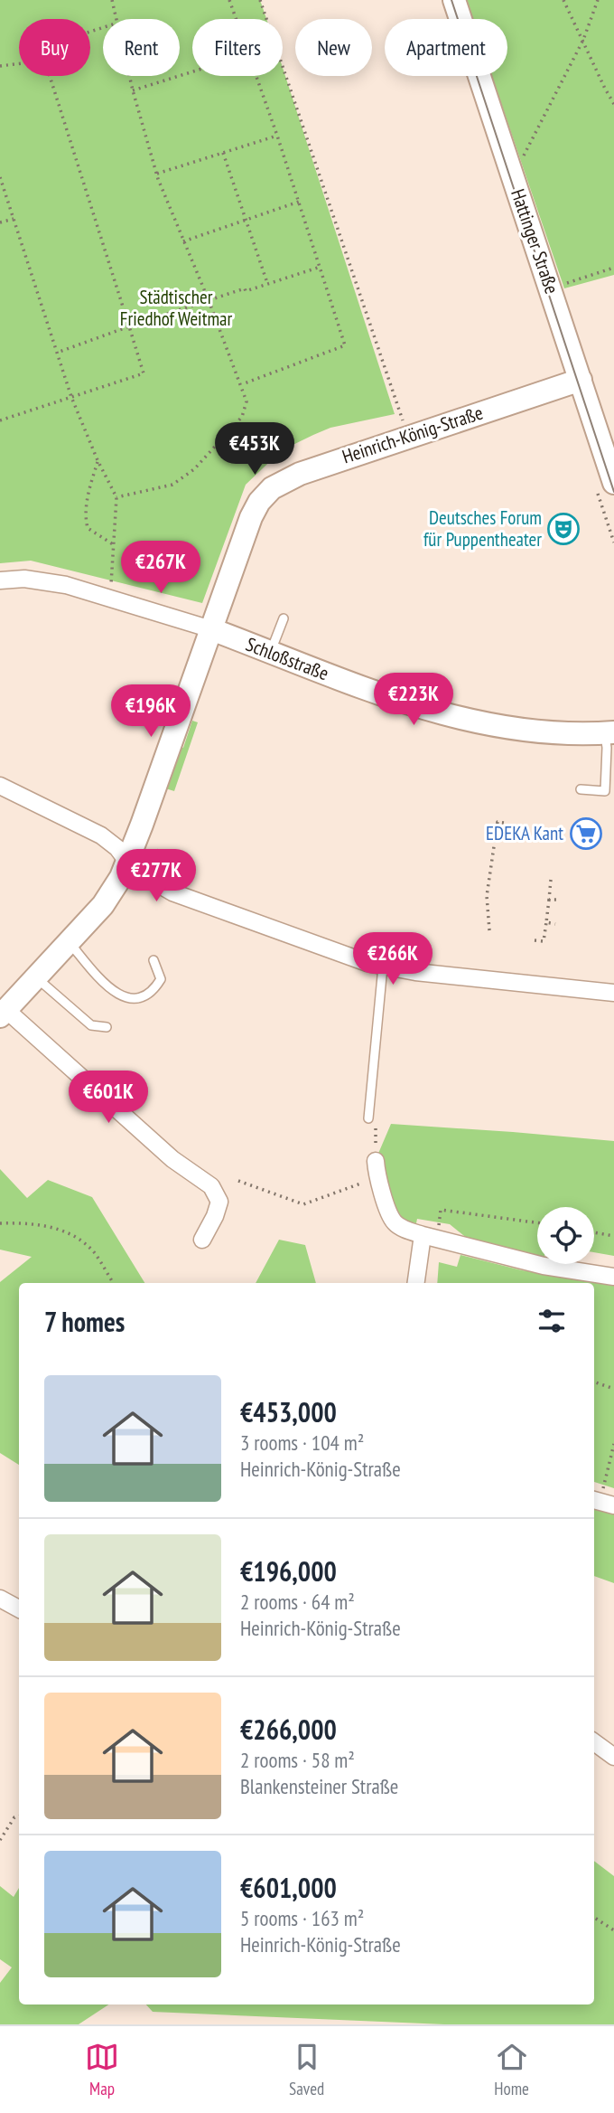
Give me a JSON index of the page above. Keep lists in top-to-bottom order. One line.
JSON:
{"streets":{"main road":["Hattinger Straße","Heinrich-König-Straße","Schloßstraße"]},"crossings":[["Hattinger Straße","Heinrich-König-Straße"],["Heinrich-König-Straße","Schloßstraße"]],"parks":["Städtischer Friedhof Weitmar"],"places":{"theatre":["Deutsches Forum für Puppentheater"],"supermarket":["EDEKA Kant"]},"page":{"chip":["Buy","Rent","Filters","New","Apartment"],"price":["€453K","€267K","€223K","€196K","€277K","€266K","€601K"],"heading":"7 homes","list":[{"name":"€453,000","note":"3 rooms · 104 m² · Heinrich-König-Straße"},{"name":"€196,000","note":"2 rooms · 64 m² · Heinrich-König-Straße"},{"name":"€266,000","note":"2 rooms · 58 m² · Blankensteiner Straße"},{"name":"€601,000","note":"5 rooms · 163 m² · Heinrich-König-Straße"}],"tabs":["Map","Saved","Home"]}}
